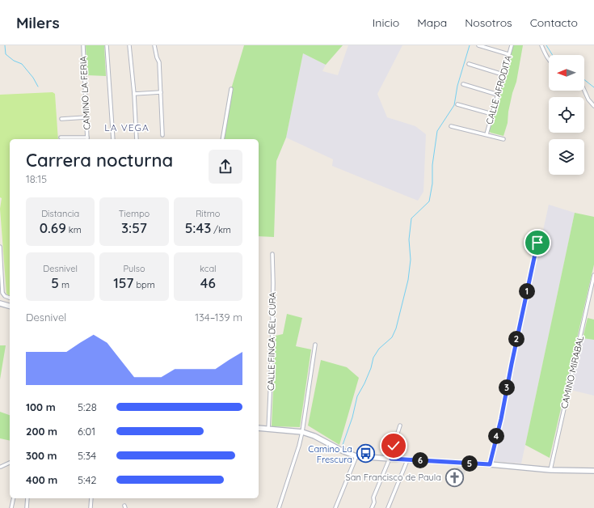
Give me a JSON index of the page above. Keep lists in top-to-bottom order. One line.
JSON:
{"streets":{"street":["CALLE AFRODITA","CAMINO LA FERIA","CALLE FINCA DEL CURA","CAMINO MIRABAL"]},"districts":["LA VEGA"],"places":{"bus stop":["Camino La Frescura"],"church":["San Francisco de Paula"]},"north":"left","page":{"header":"Milers","nav":["Inicio","Mapa","Nosotros","Contacto"],"heading":["Carrera nocturna","18:15"],"stats":[["Distancia","0.69 km"],["Tiempo","3:57"],["Ritmo","5:43 /km"],["Desnivel","5 m"],["Pulso","157 bpm"],["kcal","46"]],"pins":["1","2","3","4","6","5"],"chart":["Desnivel","134–139 m"],"list":[{"name":"100 m","note":"5:28"},{"name":"200 m","note":"6:01"},{"name":"300 m","note":"5:34"},{"name":"400 m","note":"5:42"}]}}
